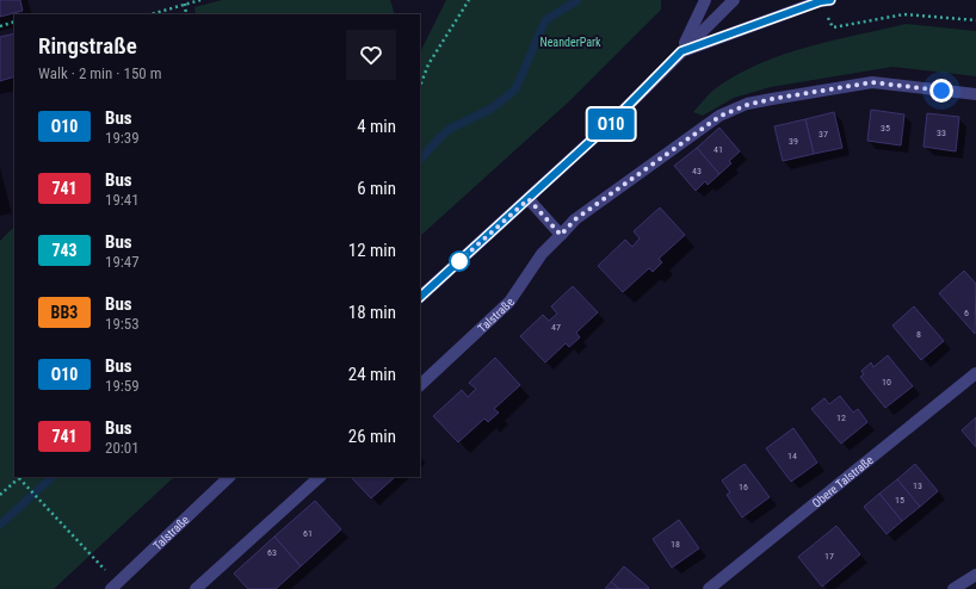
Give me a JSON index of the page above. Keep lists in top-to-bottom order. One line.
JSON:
{"streets":{"street":["Talstraße","Obere Talstraße"]},"parks":["NeanderPark"],"lines":["bus line O10"],"house_numbers":["35","33","37","39","41","43","6","47","8","10","12","14","13","16","15","61","18","63","17"],"page":{"on_map":"O10","heading":["Ringstraße","Walk · 2 min · 150 m"],"list":[{"mark":"O10","name":"Bus","note":"19:39","value":"4 min"},{"mark":"741","name":"Bus","note":"19:41","value":"6 min"},{"mark":"743","name":"Bus","note":"19:47","value":"12 min"},{"mark":"BB3","name":"Bus","note":"19:53","value":"18 min"},{"mark":"O10","name":"Bus","note":"19:59","value":"24 min"},{"mark":"741","name":"Bus","note":"20:01","value":"26 min"}]}}
